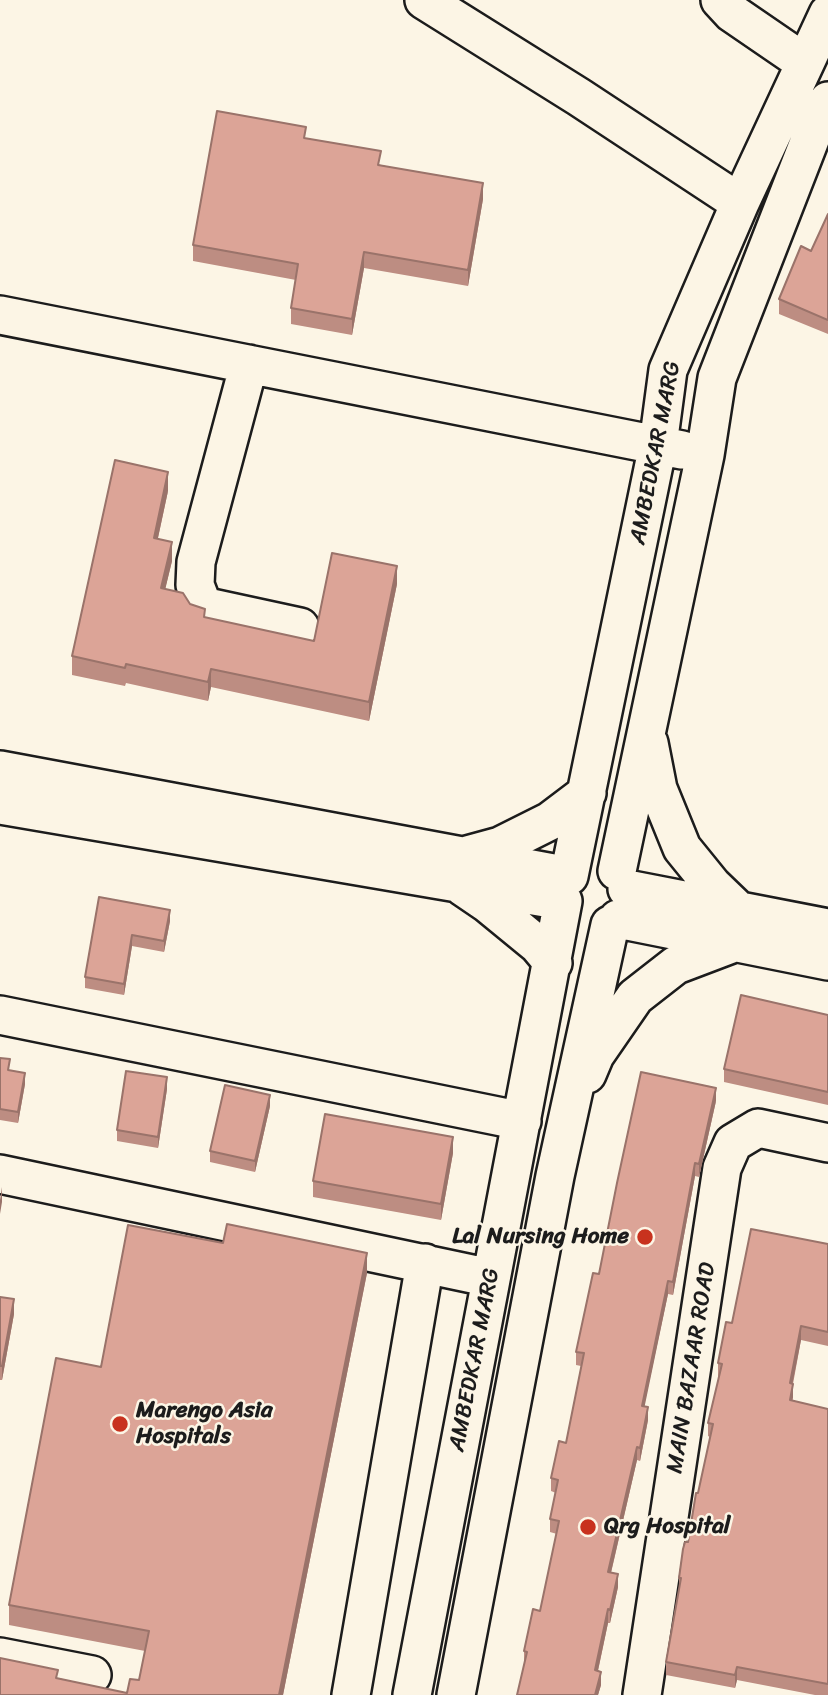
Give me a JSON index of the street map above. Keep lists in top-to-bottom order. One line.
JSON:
{"streets":{"street":["AMBEDKAR MARG","MAIN BAZAAR ROAD"]},"places":["Lal Nursing Home","Marengo Asia Hospitals","Qrg Hospital"]}
